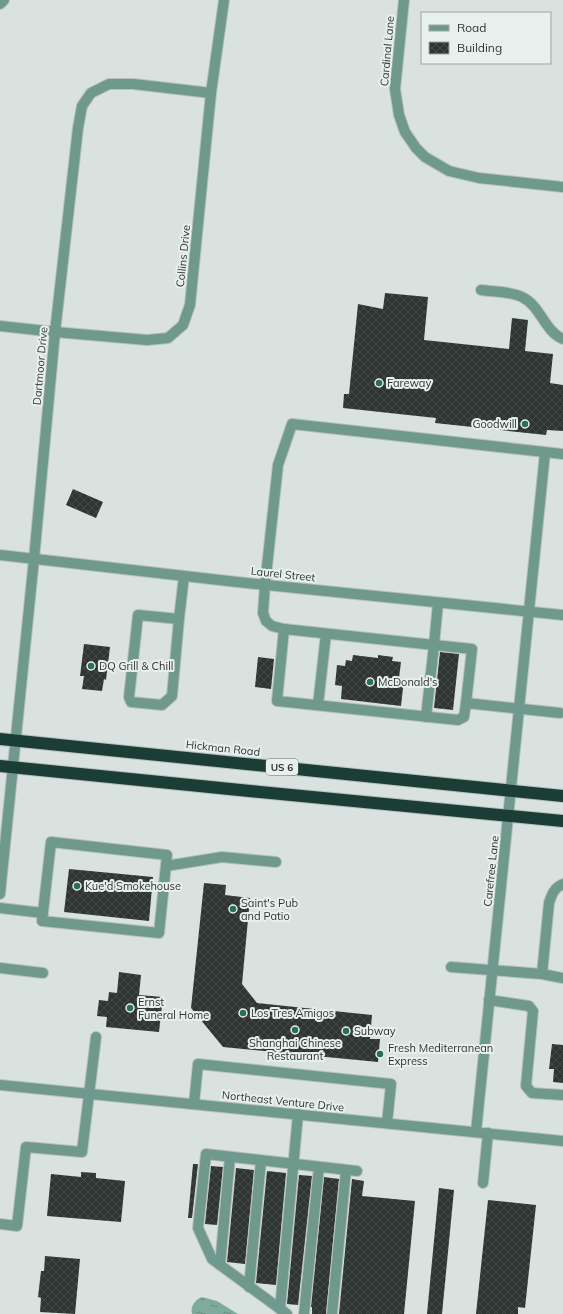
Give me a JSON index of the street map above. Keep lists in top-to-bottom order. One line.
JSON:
{"streets":{"highway":["Hickman Road","US 6"],"street":["Cardinal Lane","Collins Drive","Dartmoor Drive","Laurel Street","Carefree Lane","Northeast Venture Drive"]},"crossings":[["Collins Drive","Dartmoor Drive"],["Dartmoor Drive","Laurel Street"],["Dartmoor Drive","Hickman Road"],["Laurel Street","Carefree Lane"],["Hickman Road","Carefree Lane"],["Carefree Lane","Northeast Venture Drive"]],"places":["Fareway","Goodwill","DQ Grill & Chill","McDonald's","Kue'd Smokehouse","Saint's Pub and Patio","Ernst Funeral Home","Los Tres Amigos","Shanghai Chinese Restaurant","Subway","Fresh Mediterranean Express"],"legend":["Road","Building"]}
